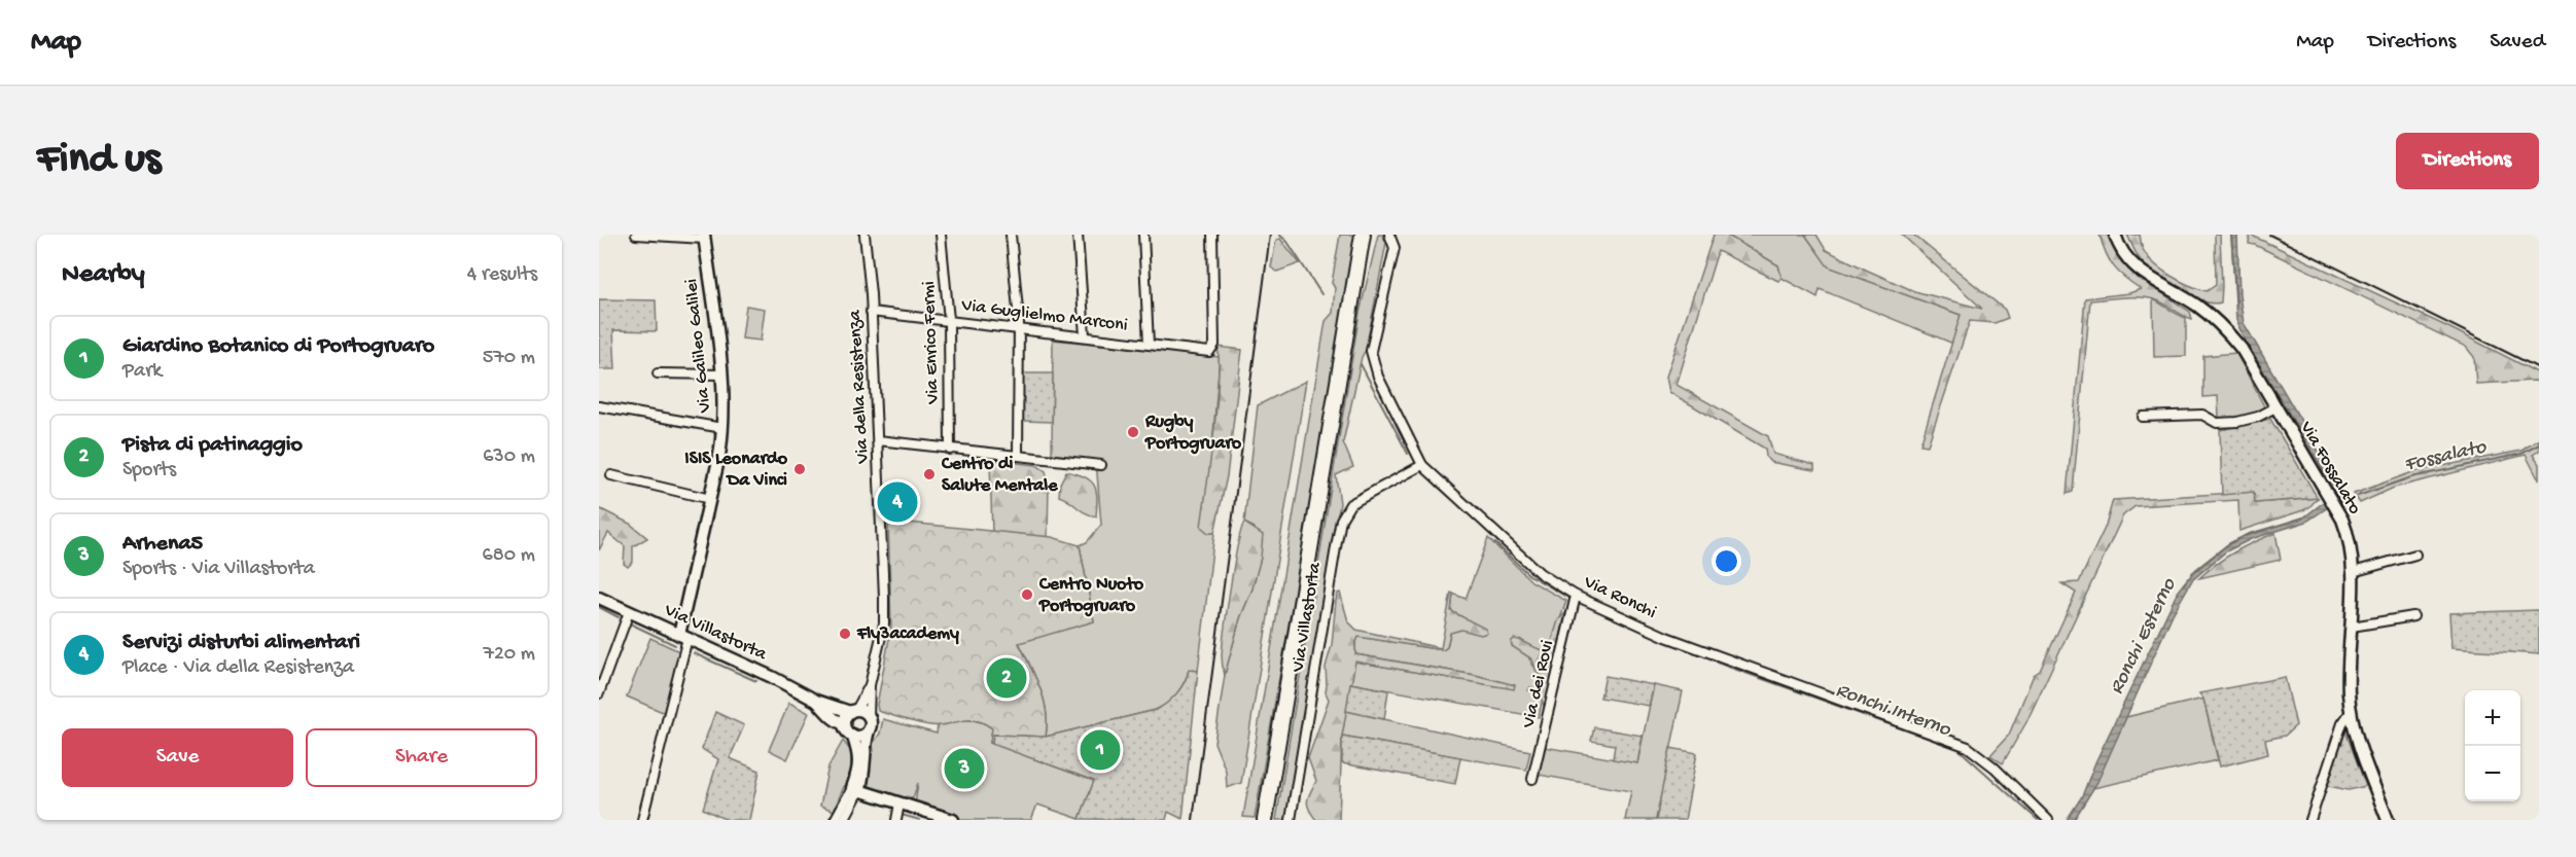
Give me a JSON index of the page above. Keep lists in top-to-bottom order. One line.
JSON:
{"streets":{"street":["Via Guglielmo Marconi","Via Enrico Fermi","Via Galileo Galilei","Via della Resistenza","Via Fossalato","Via Ronchi","Via Villastorta","Via dei Rovi"]},"crossings":[["Via Guglielmo Marconi","Via Enrico Fermi"],["Via Guglielmo Marconi","Via della Resistenza"],["Via Galileo Galilei","Via Villastorta"],["Via Ronchi","Via Villastorta"],["Via Ronchi","Via dei Rovi"]],"water":["Fossalato","Ronchi Esterno","Ronchi Interno"],"places":["Rugby Portogruaro","ISIS Leonardo Da Vinci","Centro di Salute Mentale","Centro Nuoto Portogruaro","Fly3academy"],"page":{"header":"Map","nav":["Map","Directions","Saved"],"buttons":["Directions",["Save","Share"]],"title":"Find us","heading":["Nearby","4 results"],"list":[{"mark":"1","name":"Giardino Botanico di Portogruaro","note":"Park","value":"570 m"},{"mark":"2","name":"Pista di patinaggio","note":"Sports","value":"630 m"},{"mark":"3","name":"Arhena5","note":"Sports · Via Villastorta","value":"680 m"},{"mark":"4","name":"Servizi disturbi alimentari","note":"Place · Via della Resistenza","value":"720 m"}],"pins":["4","2","1","3"],"map_buttons":["+","−"]}}
